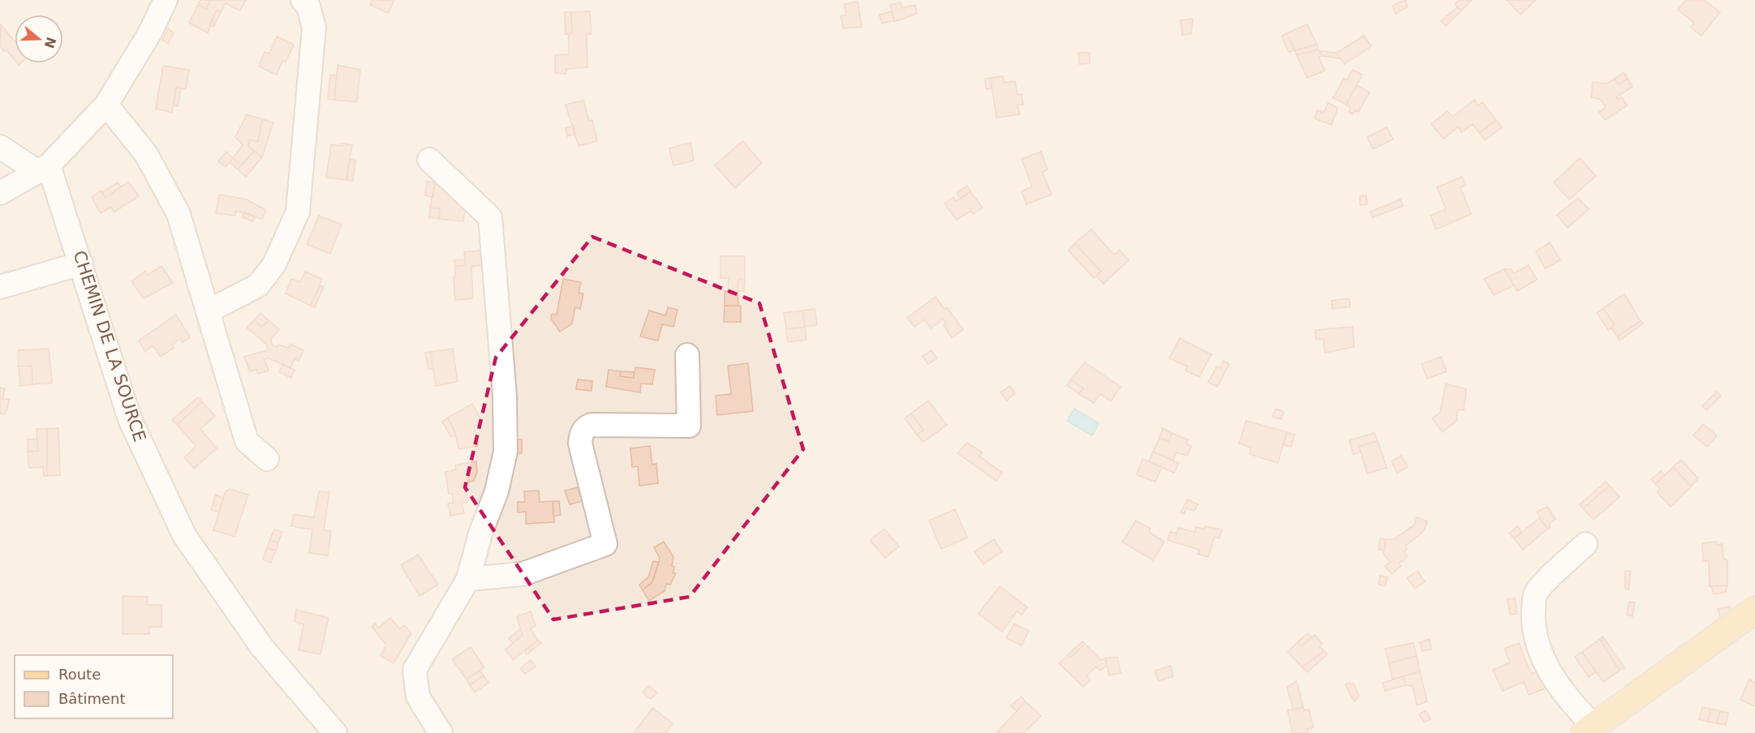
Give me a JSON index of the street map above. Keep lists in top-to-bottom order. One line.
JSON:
{"streets":{"street":["CHEMIN DE LA SOURCE"]},"legend":["Route","Bâtiment"],"north":"right"}
